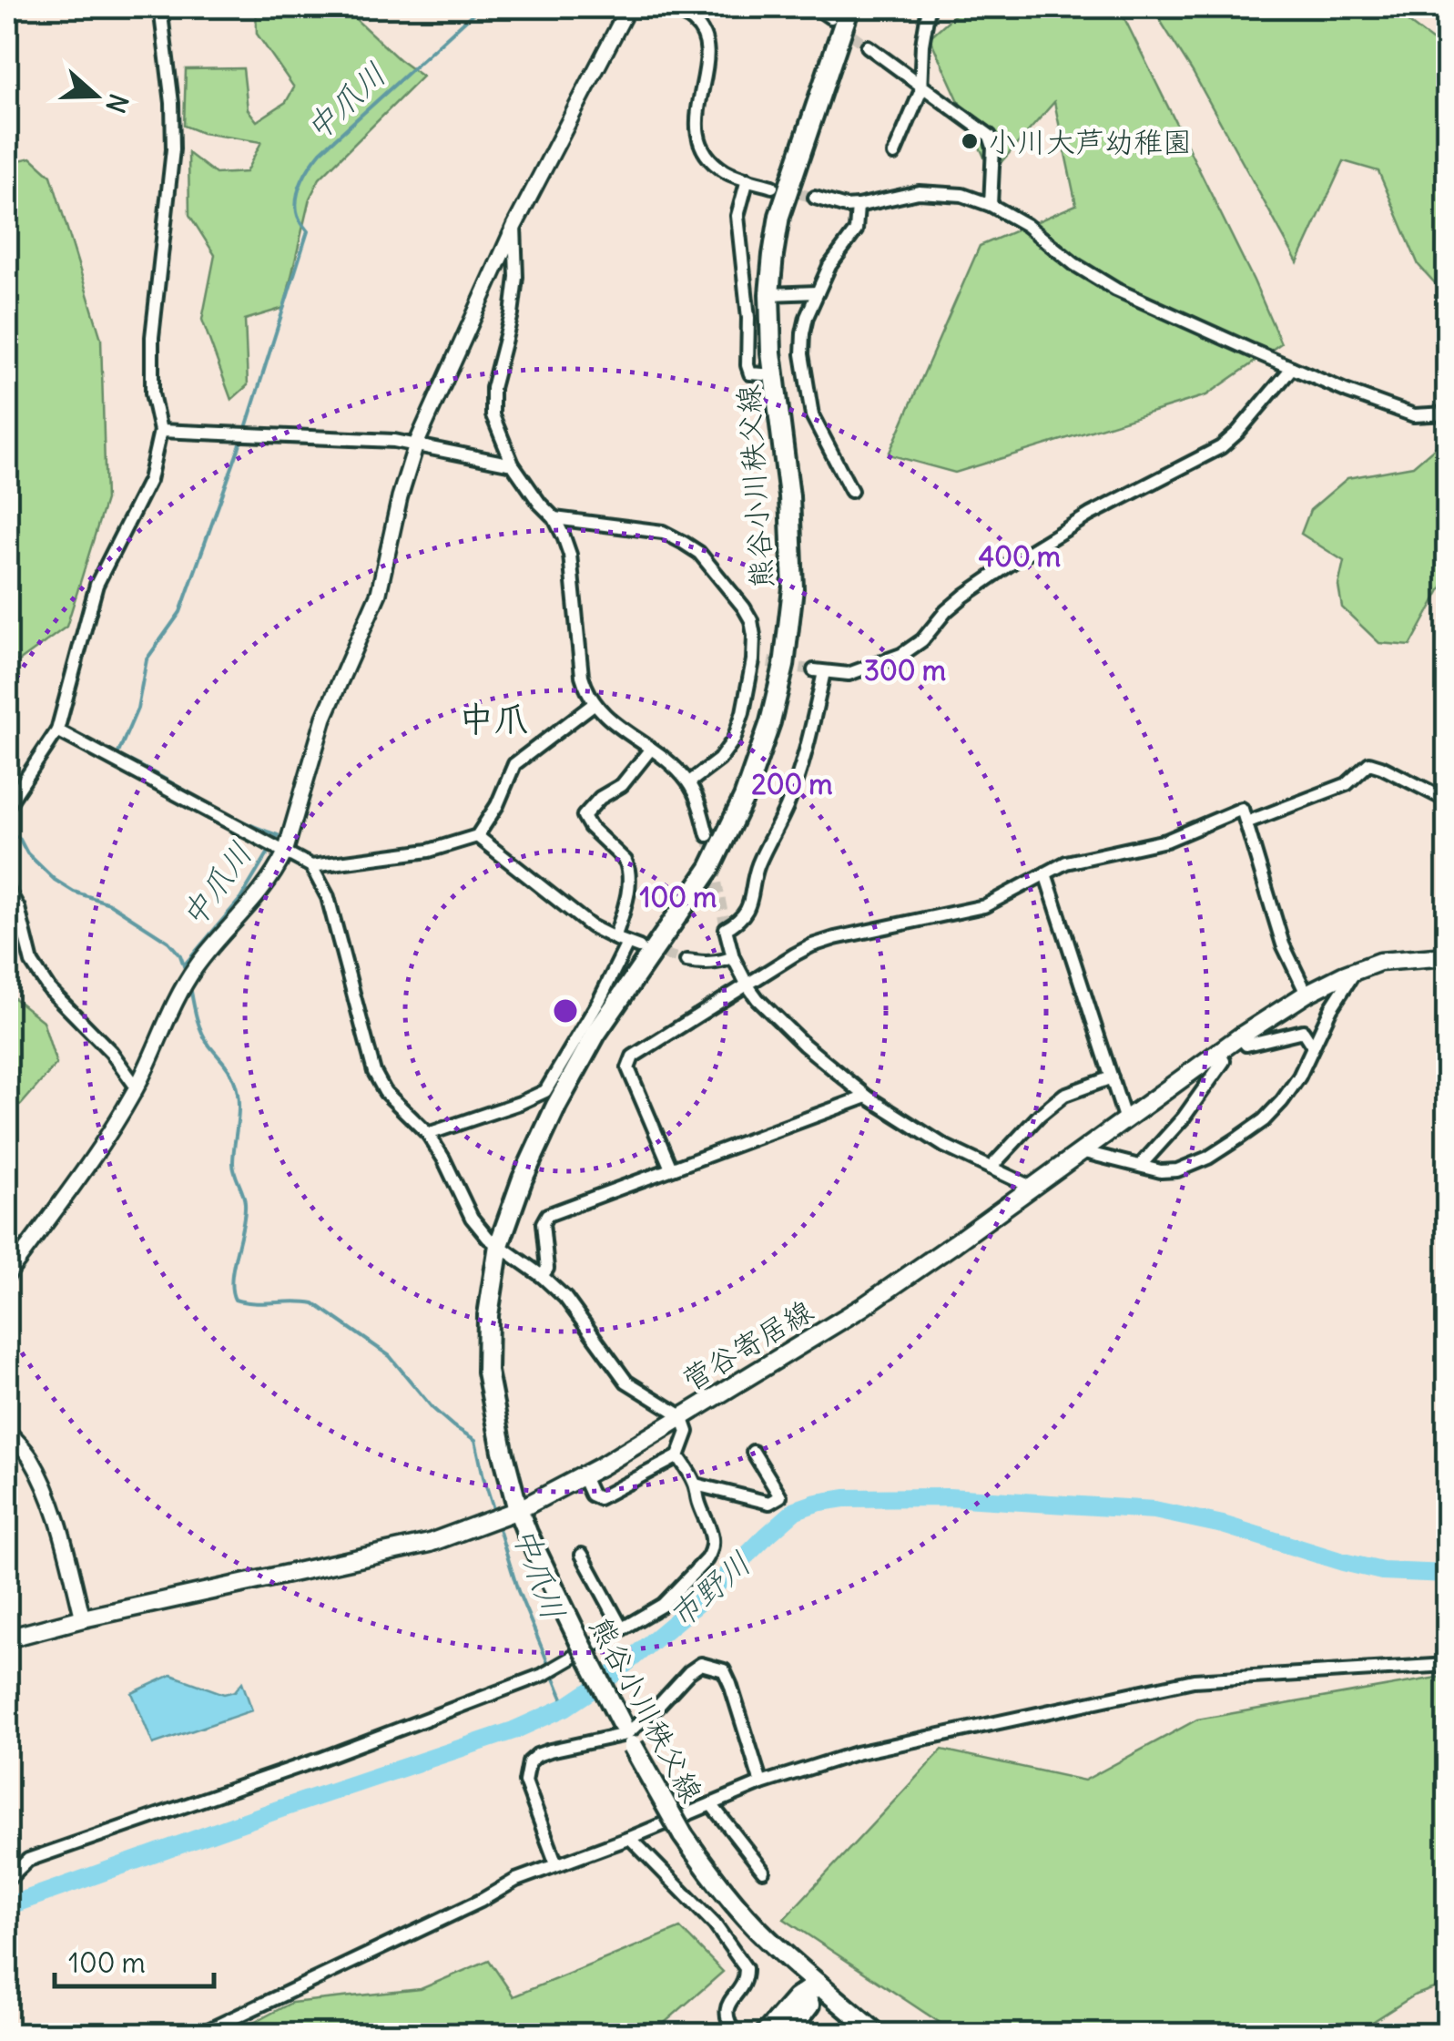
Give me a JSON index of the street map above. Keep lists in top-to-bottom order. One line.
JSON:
{"streets":{"main road":["熊谷小川秩父線","菅谷寄居線"]},"crossings":[["熊谷小川秩父線","菅谷寄居線"]],"districts":["中爪"],"water":["中爪川","市野川"],"places":["小川大芦幼稚園"],"scale_bar":"100 m","north":"right","rings":["400 m","300 m","200 m","100 m"]}
